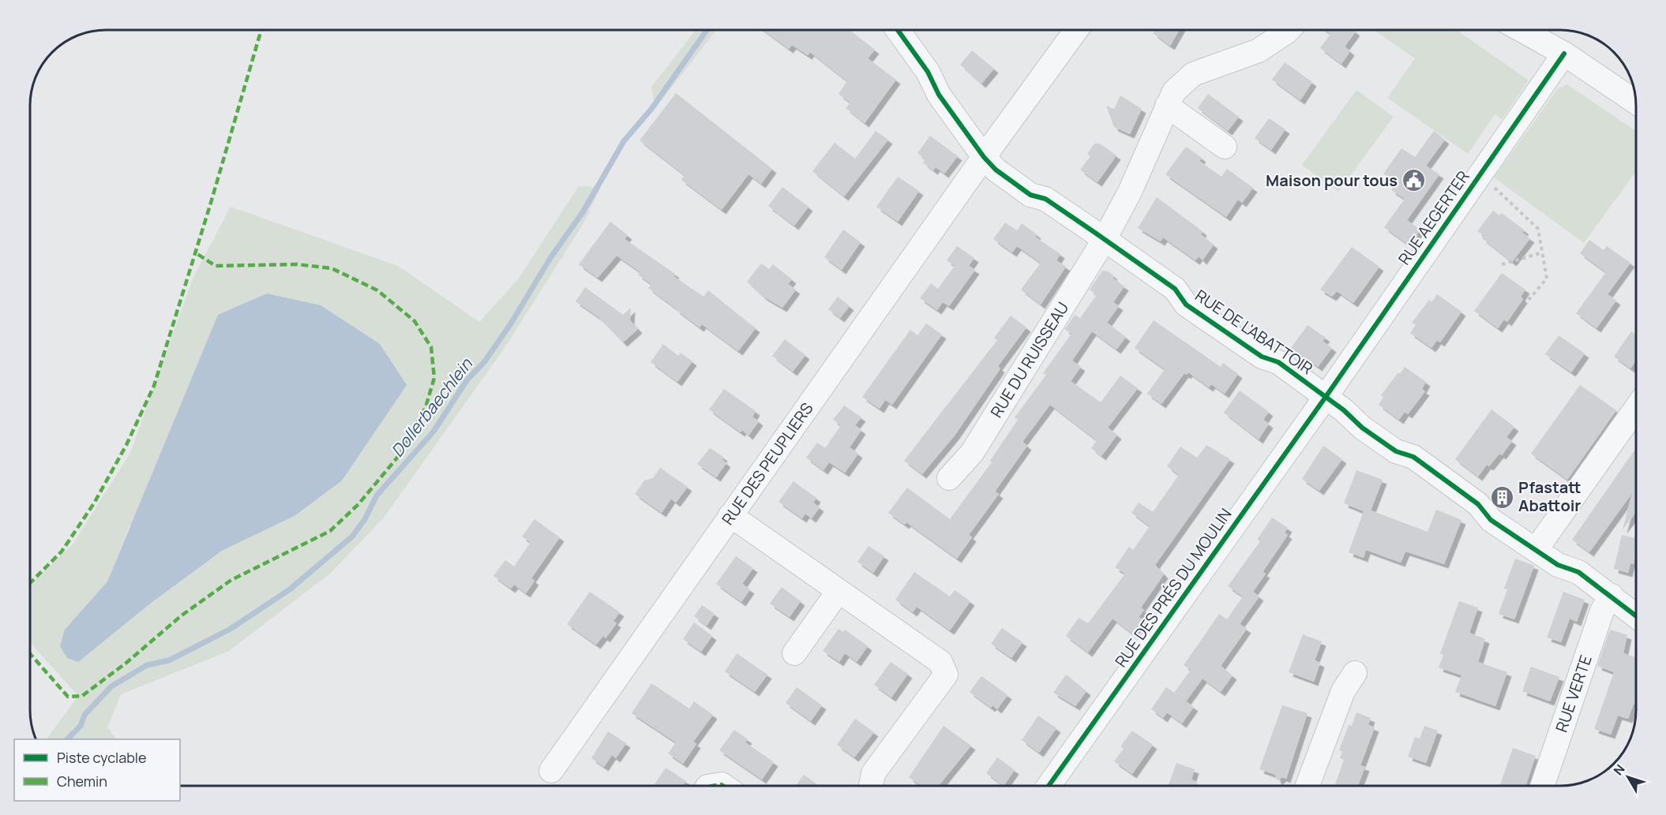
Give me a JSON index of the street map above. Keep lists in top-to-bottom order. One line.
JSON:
{"streets":{"street":["RUE AEGERTER","RUE DE L'ABATTOIR","RUE DU RUISSEAU","RUE DES PEUPLIERS","RUE DES PRÉS DU MOULIN","RUE VERTE"]},"crossings":[["RUE AEGERTER","RUE DE L'ABATTOIR"],["RUE AEGERTER","RUE DES PRÉS DU MOULIN"],["RUE DE L'ABATTOIR","RUE DU RUISSEAU"],["RUE DE L'ABATTOIR","RUE DES PEUPLIERS"],["RUE DE L'ABATTOIR","RUE DES PRÉS DU MOULIN"],["RUE DE L'ABATTOIR","RUE VERTE"]],"water":["Dollerbaechlein"],"places":{"public building":["Maison pour tous"],"building":["Pfastatt Abattoir"]},"legend":["Piste cyclable","Chemin"],"north":"top left"}
